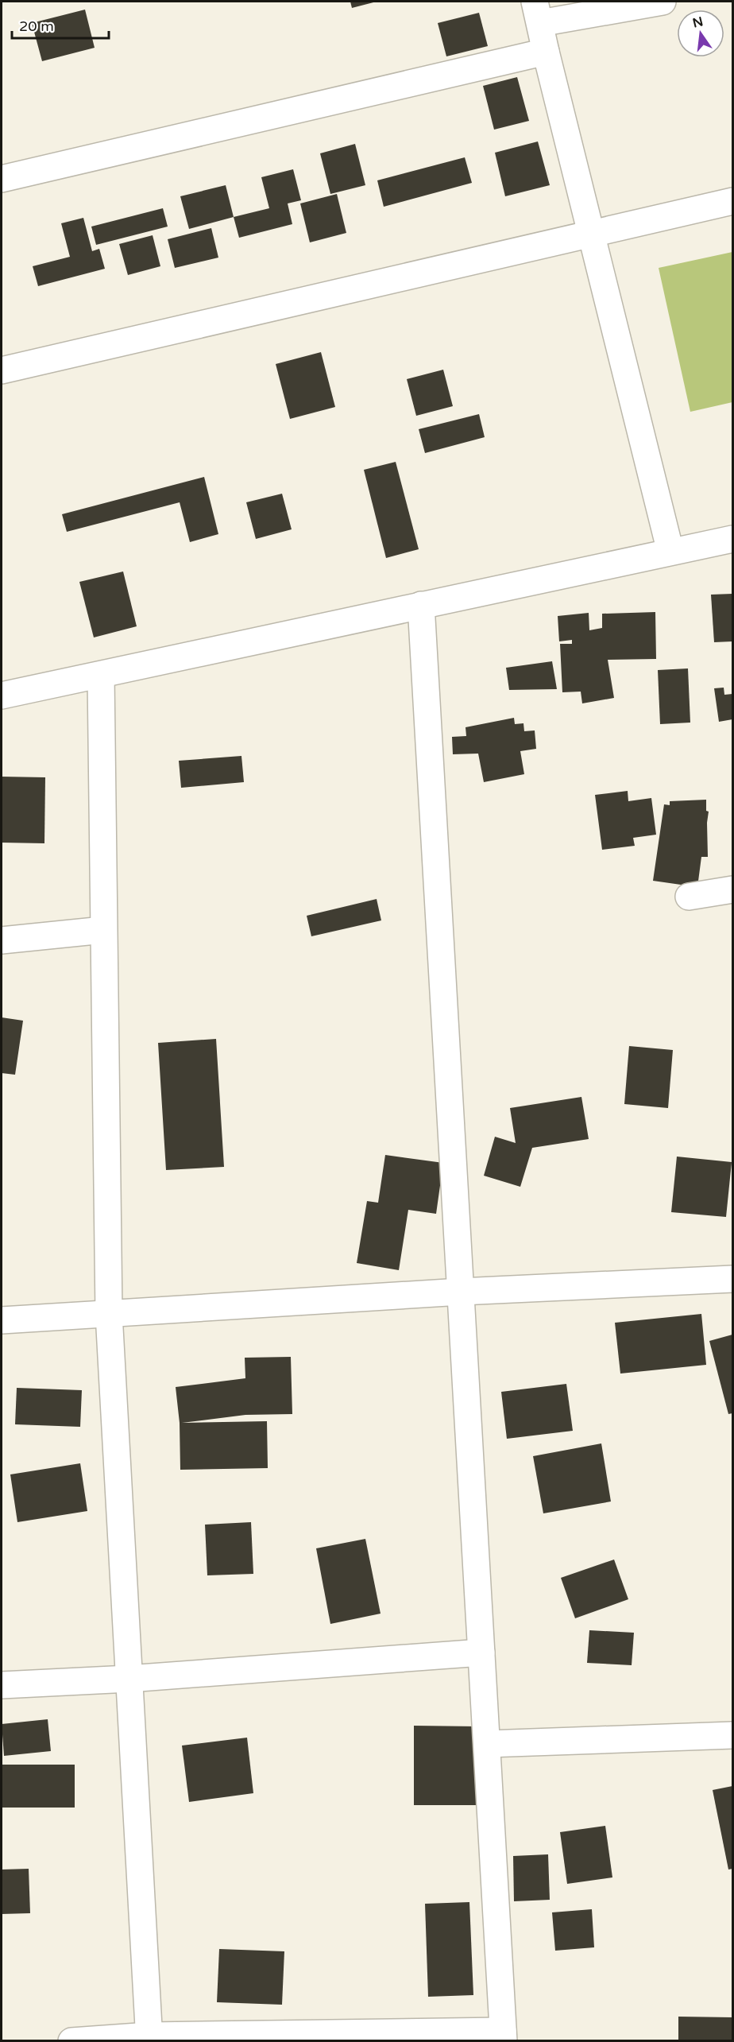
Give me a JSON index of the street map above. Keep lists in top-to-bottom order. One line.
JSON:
{"scale_bar":"20 m","north":"top"}
